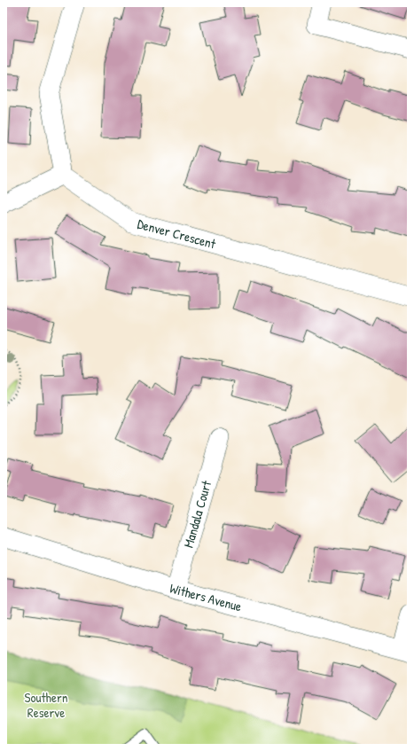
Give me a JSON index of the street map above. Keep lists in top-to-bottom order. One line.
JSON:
{"streets":{"street":["Denver Crescent","Mandala Court","Withers Avenue"]},"crossings":[["Mandala Court","Withers Avenue"]],"parks":["Southern Reserve"]}
